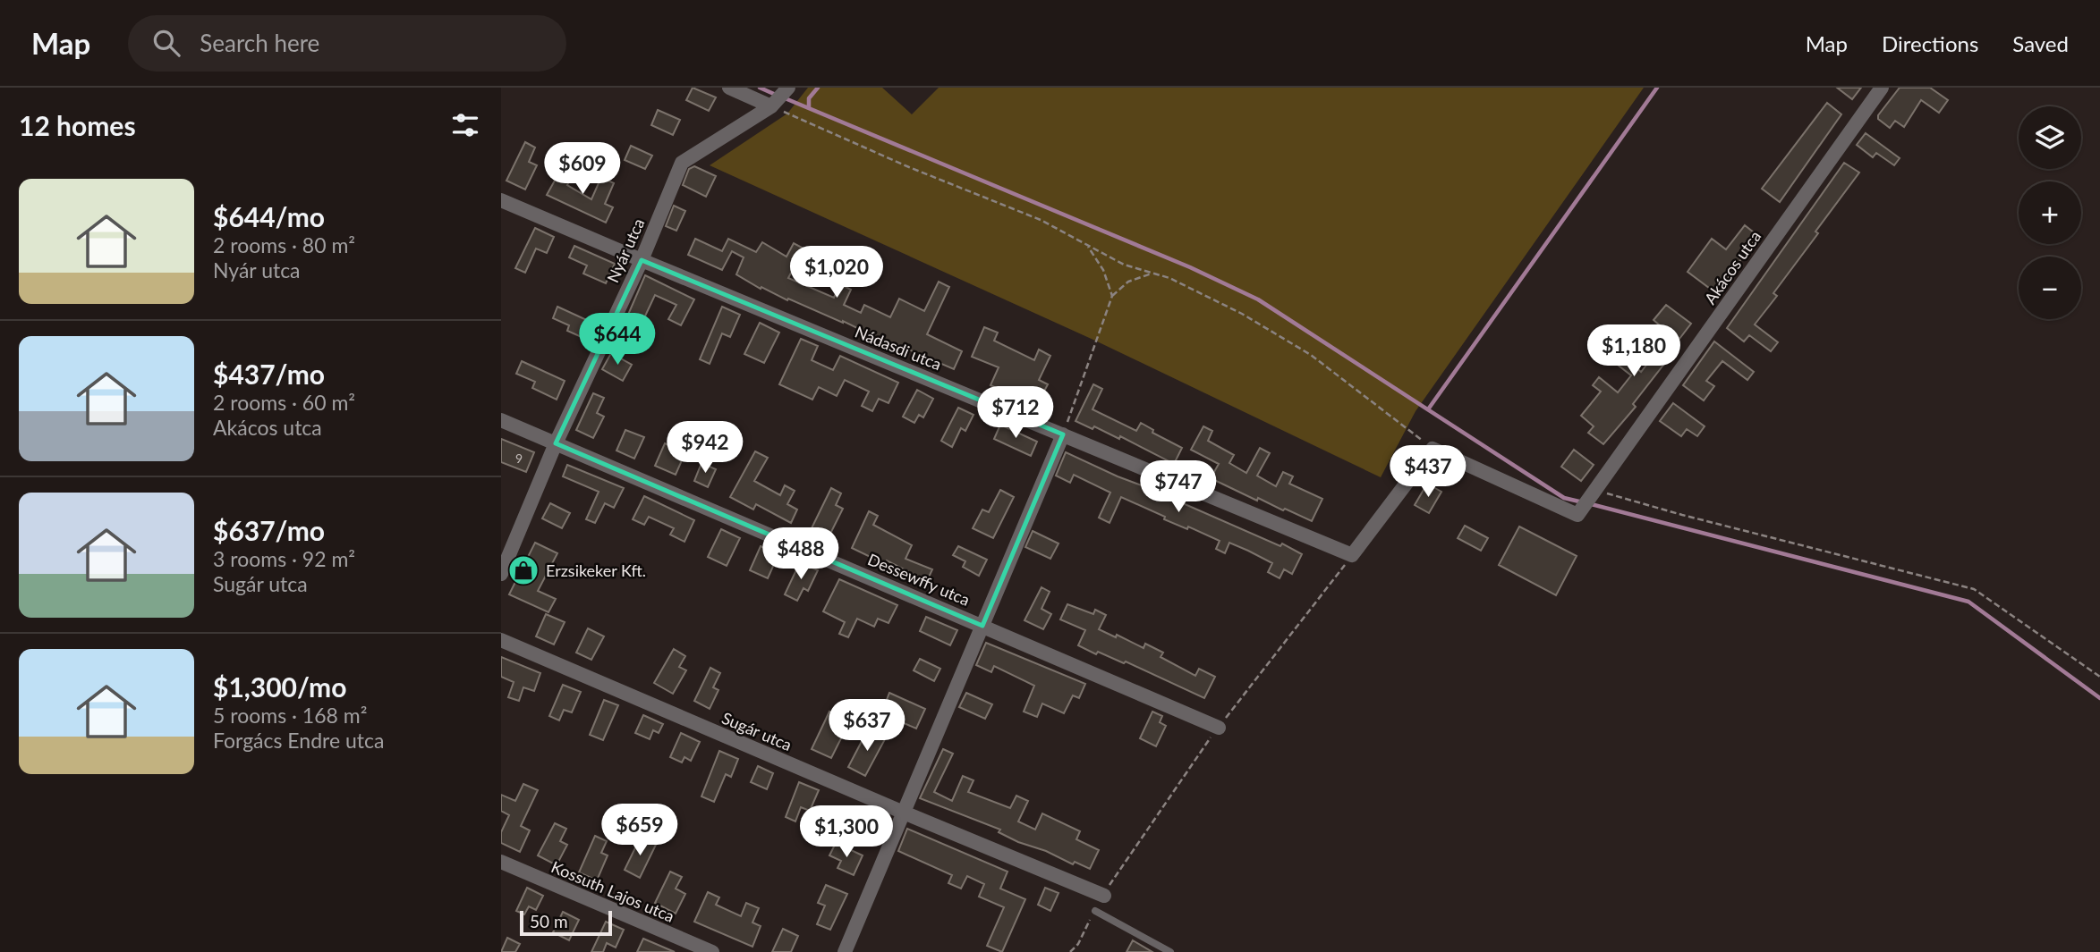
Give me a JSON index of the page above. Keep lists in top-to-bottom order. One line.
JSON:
{"streets":{"street":["Nyár utca","Akácos utca","Nádasdi utca","Dessewffy utca","Sugár utca","Kossuth Lajos utca"]},"crossings":[["Nyár utca","Nádasdi utca"],["Nyár utca","Dessewffy utca"]],"places":{"shop":["Erzsikeker Kft."]},"house_numbers":["9"],"scale_bar":"50 m","page":{"header":"Map","search":"Search here","nav":["Map","Directions","Saved"],"heading":"12 homes","map_buttons":["+","−"],"price":["$609","$1,020","$644","$1,180","$712","$942","$437","$747","$488","$637","$659","$1,300"],"list":[{"name":"$644/mo","note":"2 rooms · 80 m² · Nyár utca"},{"name":"$437/mo","note":"2 rooms · 60 m² · Akácos utca"},{"name":"$637/mo","note":"3 rooms · 92 m² · Sugár utca"},{"name":"$1,300/mo","note":"5 rooms · 168 m² · Forgács Endre utca"}],"scale":"50 m"}}
